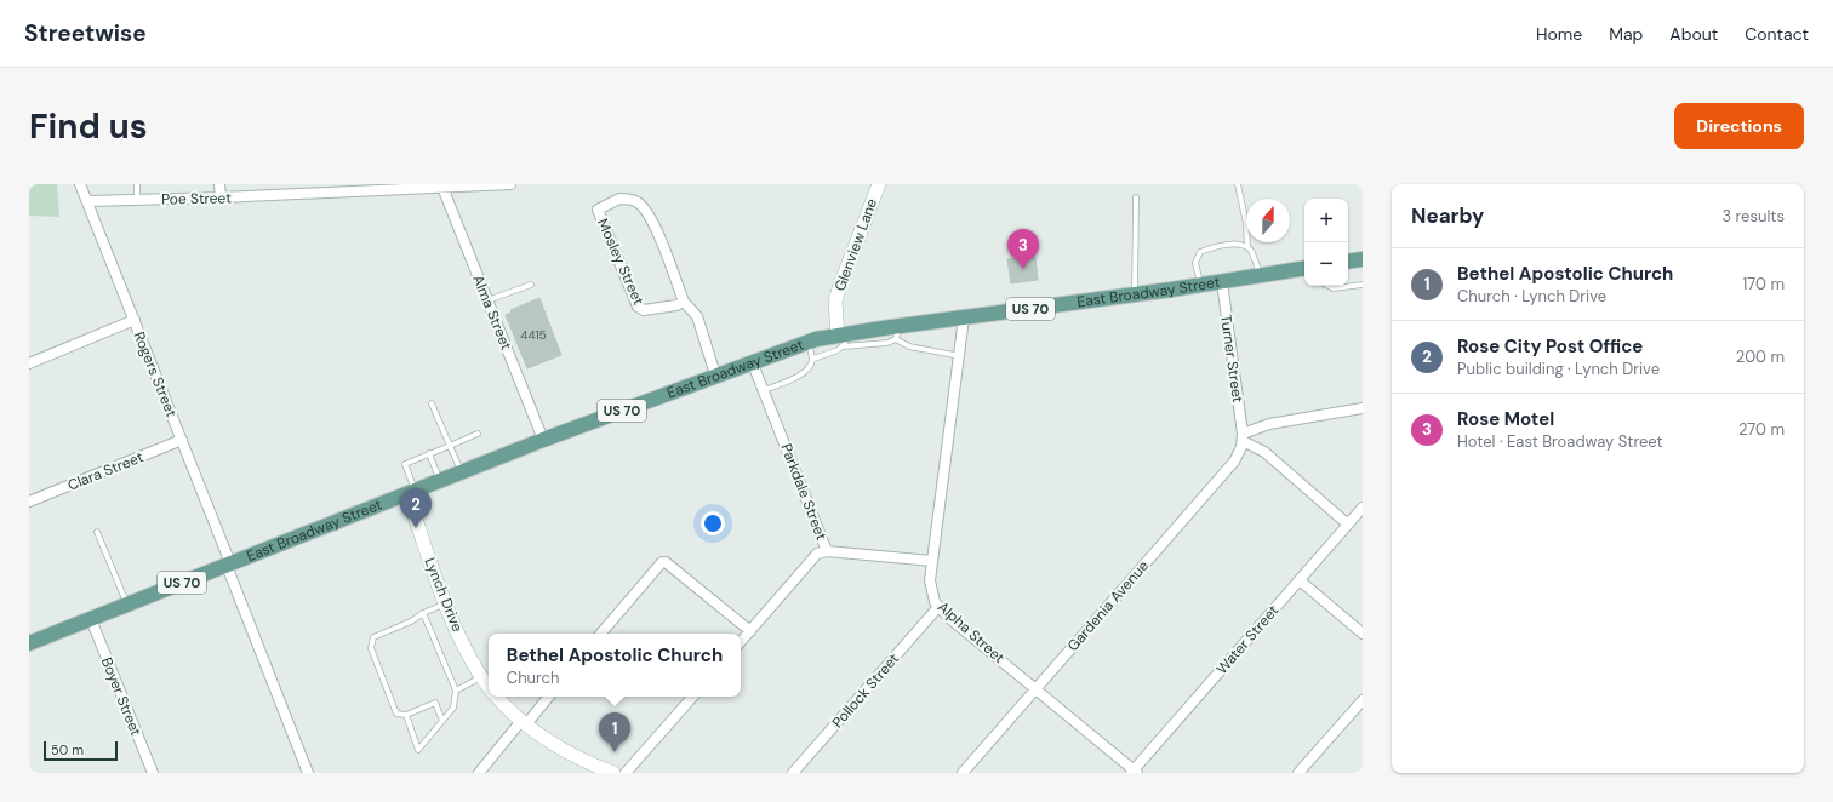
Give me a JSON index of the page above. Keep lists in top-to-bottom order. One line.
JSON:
{"streets":{"main road":["Glenview Lane","East Broadway Street","US 70","Lynch Drive"],"street":["Poe Street","Mosley Street","Alma Street","Turner Street","Rogers Street","Clara Street","Parkdale Street","Gardenia Avenue","Alpha Street","Water Street","Pollock Street","Boyer Street"]},"crossings":[["Poe Street","Alma Street"],["Poe Street","Rogers Street"],["Glenview Lane","East Broadway Street"],["Mosley Street","East Broadway Street"],["East Broadway Street","Alma Street"],["East Broadway Street","Turner Street"],["East Broadway Street","Rogers Street"],["East Broadway Street","Parkdale Street"],["East Broadway Street","Lynch Drive"],["East Broadway Street","Alpha Street"],["East Broadway Street","Boyer Street"],["Turner Street","Gardenia Avenue"],["Rogers Street","Clara Street"],["Parkdale Street","Alpha Street"],["Gardenia Avenue","Alpha Street"],["Alpha Street","Water Street"],["Alpha Street","Pollock Street"]],"house_numbers":["4415"],"scale_bar":"50 m","north":"top","page":{"header":"Streetwise","nav":["Home","Map","About","Contact"],"buttons":"Directions","title":"Find us","heading":["Nearby","3 results"],"map_buttons":["+","−"],"pins":["3","2","1"],"list":[{"mark":"1","name":"Bethel Apostolic Church","note":"Church · Lynch Drive","value":"170 m"},{"mark":"2","name":"Rose City Post Office","note":"Public building · Lynch Drive","value":"200 m"},{"mark":"3","name":"Rose Motel","note":"Hotel · East Broadway Street","value":"270 m"}],"popup":["Bethel Apostolic Church","Church"],"scale":"50 m"}}
